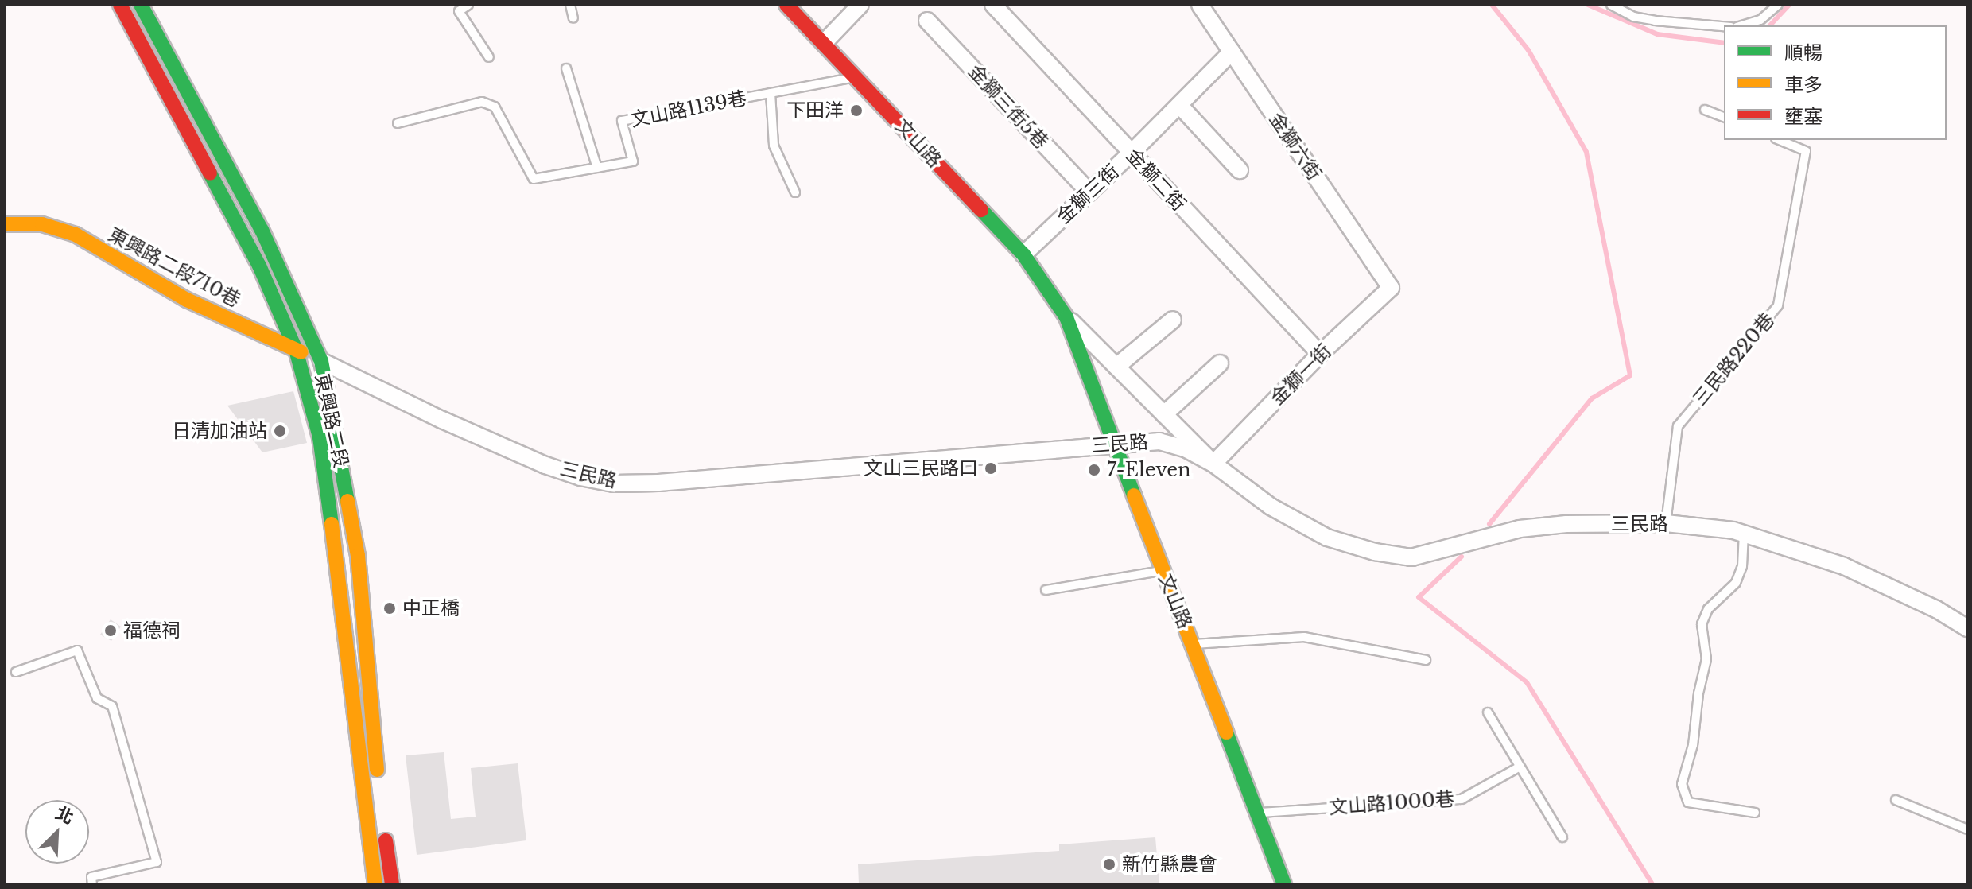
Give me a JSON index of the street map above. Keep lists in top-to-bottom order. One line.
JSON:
{"streets":{"main road":["文山路","東興路二段710巷","東興路二段"],"street":["金獅三街5巷","金獅六街","金獅二街","金獅三街","金獅一街","三民路"],"lane":["文山路1139巷","三民路220巷","文山路1000巷"]},"crossings":[["金獅三街5巷","金獅三街"],["文山路1139巷","文山路"],["文山路","金獅三街"],["文山路","金獅一街"],["文山路","三民路"],["文山路","文山路1000巷"],["金獅六街","金獅三街"],["金獅六街","金獅一街"],["金獅二街","金獅三街"],["金獅二街","金獅一街"],["東興路二段710巷","東興路二段"],["東興路二段710巷","三民路"],["三民路220巷","三民路"],["金獅一街","三民路"],["東興路二段","三民路"]],"places":["下田洋","日清加油站","文山三民路口","7-Eleven","中正橋","福德祠","新竹縣農會"],"legend":["順暢","車多","壅塞"],"north":"top right"}
